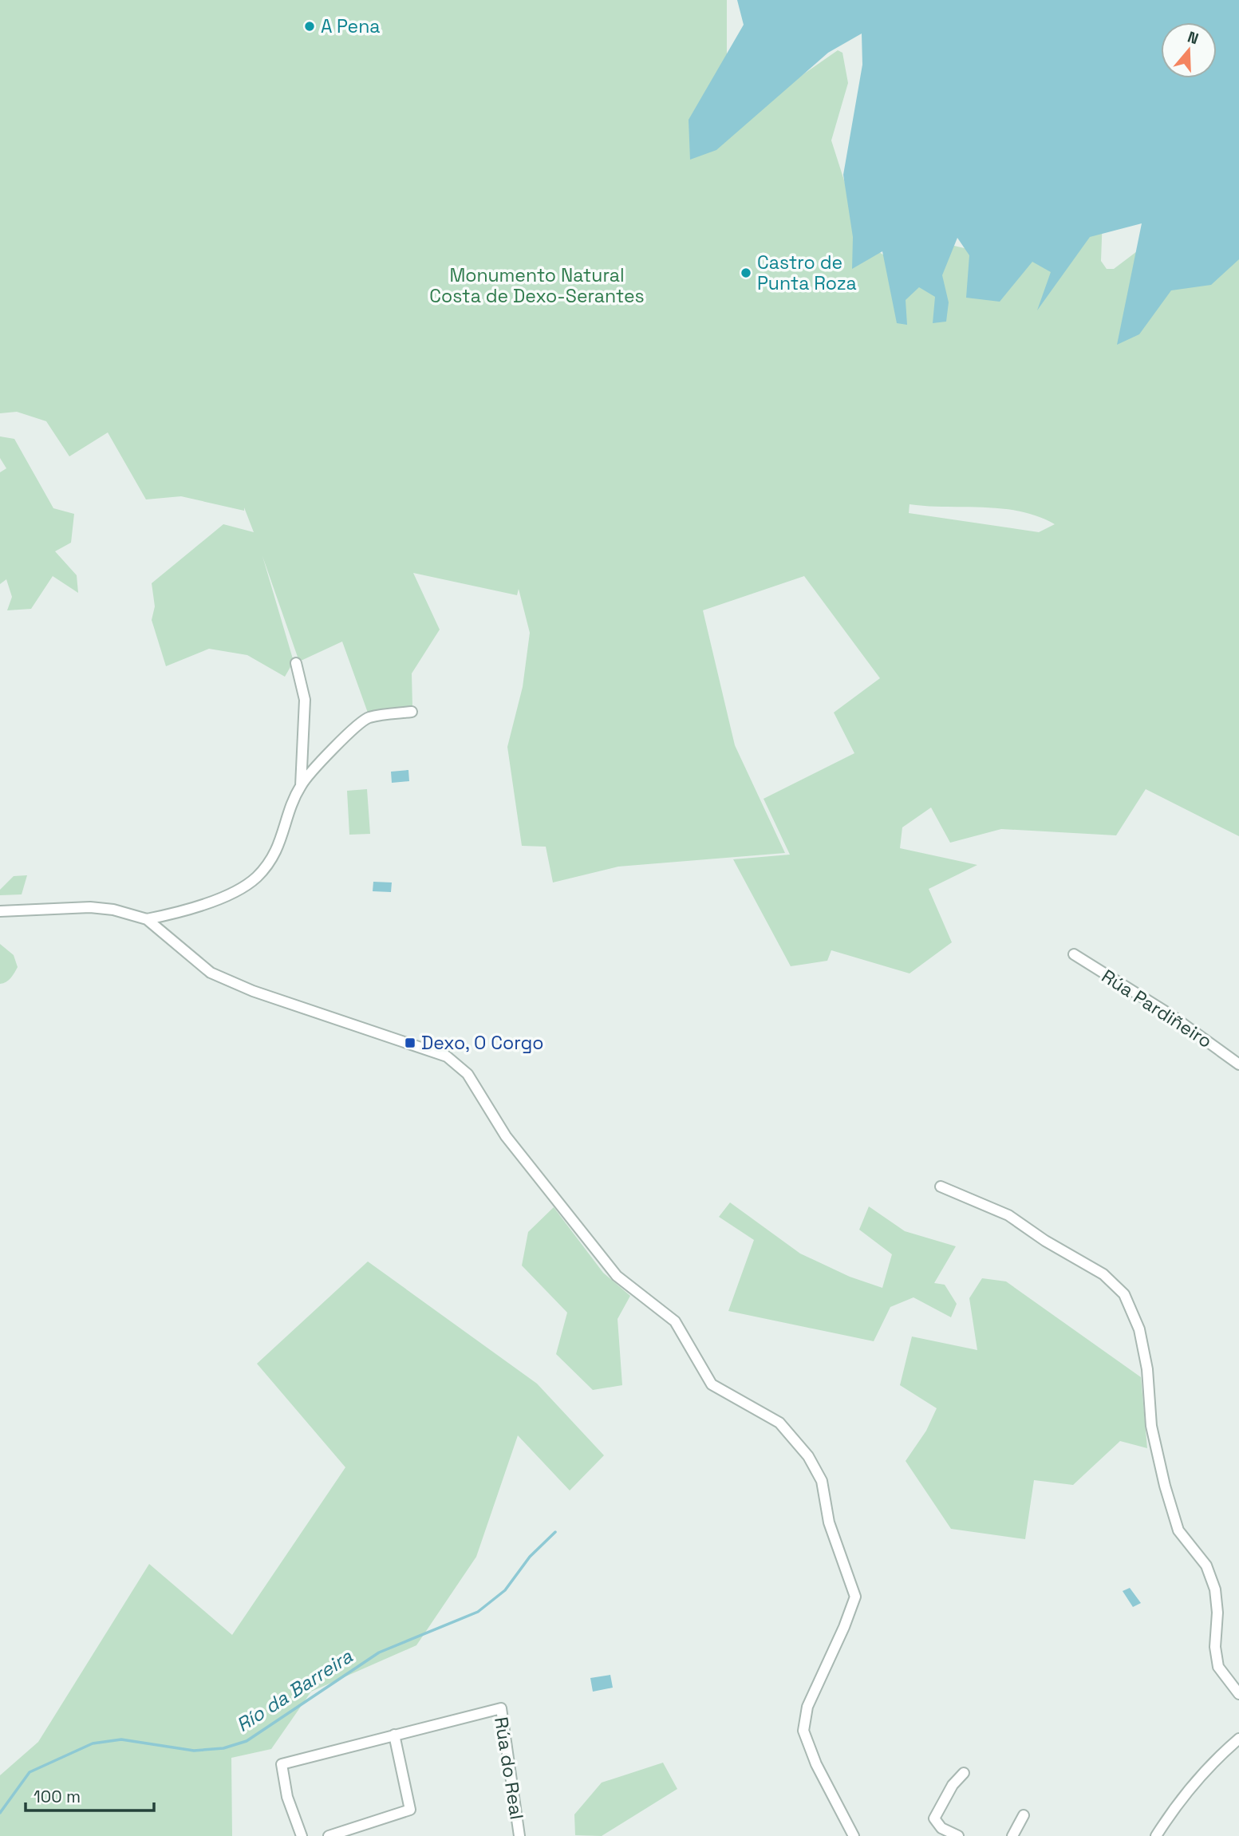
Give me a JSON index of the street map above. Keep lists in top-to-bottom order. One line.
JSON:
{"streets":{"street":["Rúa Pardiñeiro","Rúa do Real"]},"water":["Río da Barreira"],"parks":["Monumento Natural Costa de Dexo-Serantes"],"places":{"other":["A Pena","Castro de Punta Roza"],"transit":["Dexo, O Corgo"]},"scale_bar":"100 m","north":"top"}
